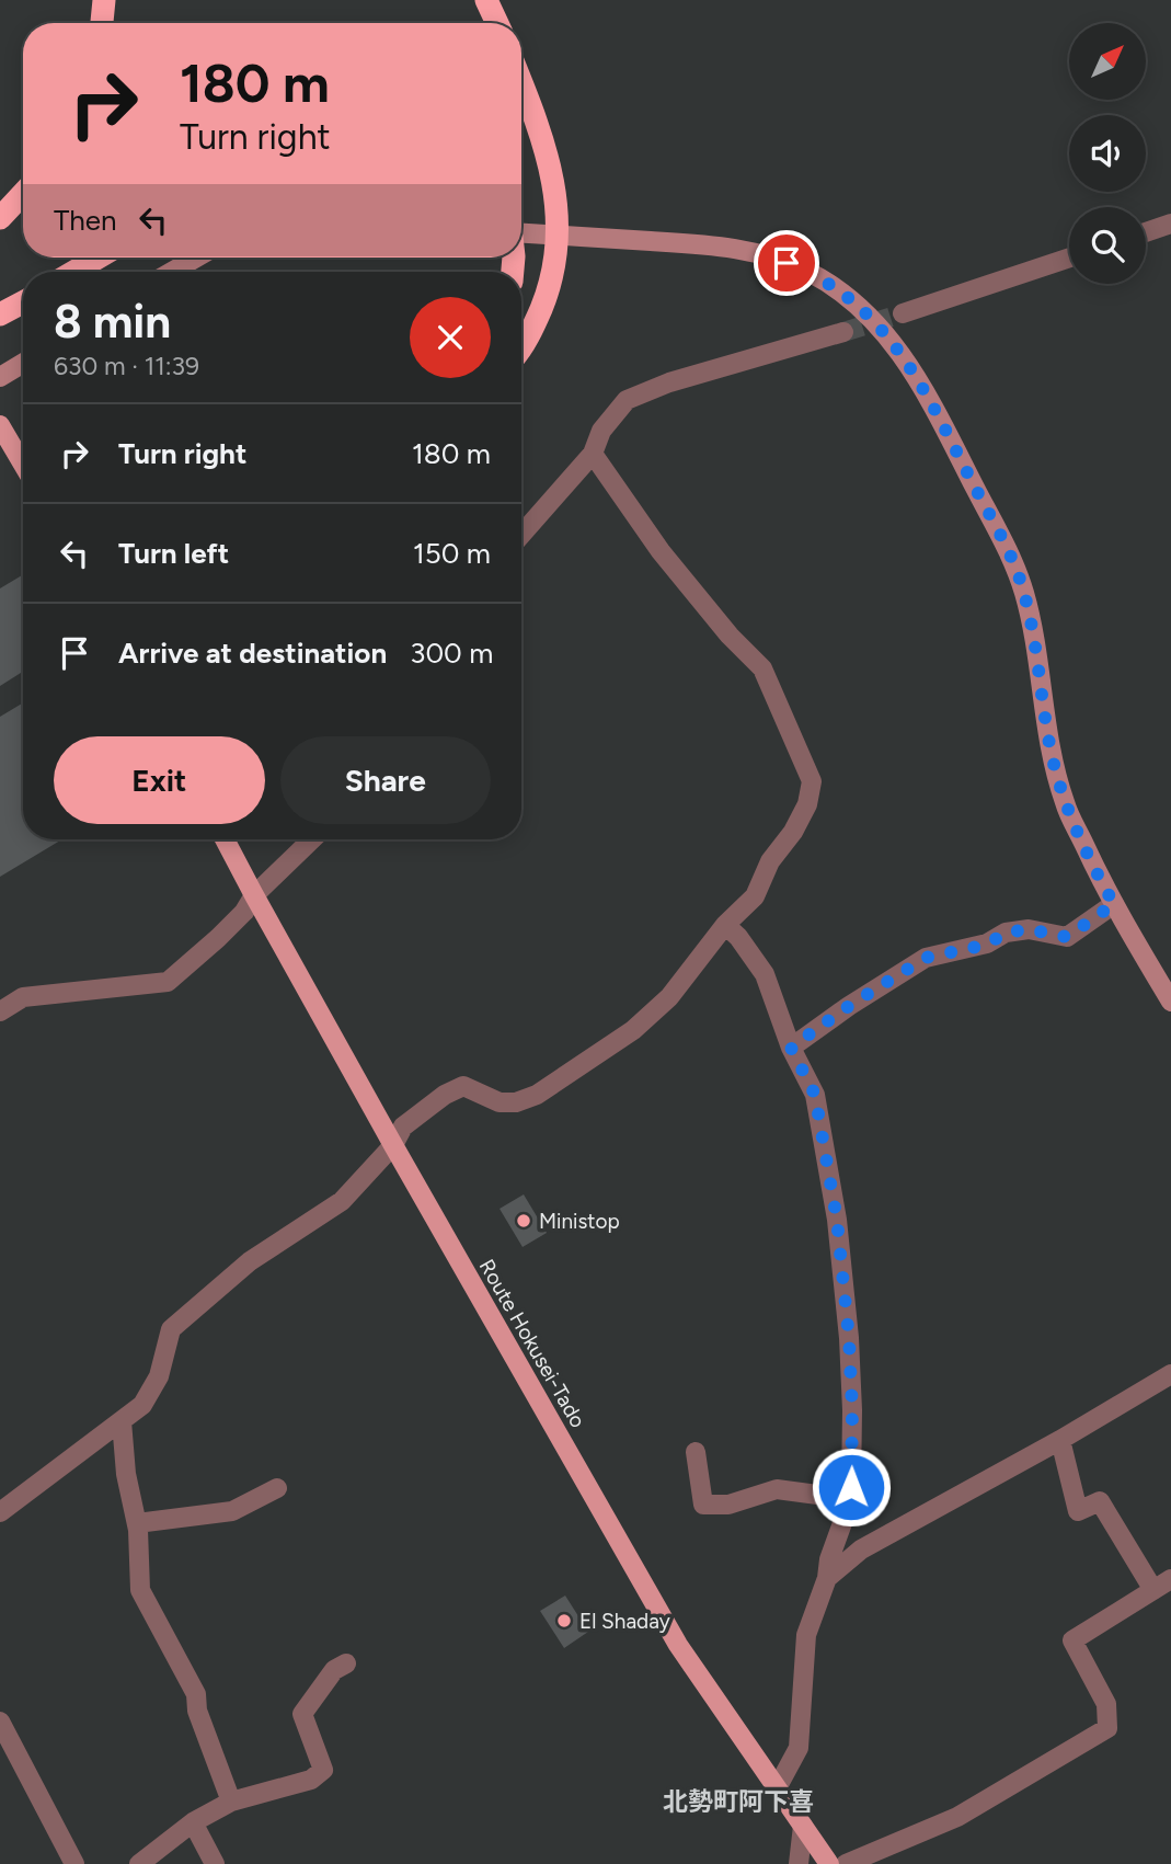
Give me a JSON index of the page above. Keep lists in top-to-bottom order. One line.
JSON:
{"streets":{"main road":["Route Hokusei-Tado"]},"districts":["北勢町阿下喜"],"places":["Ministop","El Shaday"],"north":"top right","page":{"turn":["180 m","Turn right"],"then":"Then","heading":["8 min","630 m · 11:39"],"list":[{"name":"Turn right","value":"180 m"},{"name":"Turn left","value":"150 m"},{"name":"Arrive at destination","value":"300 m"}],"buttons":["Exit","Share"]}}
